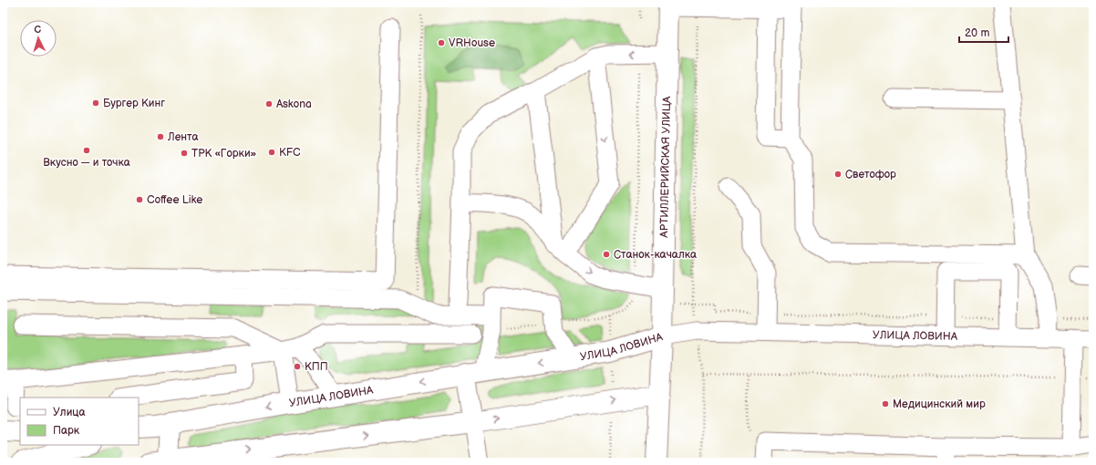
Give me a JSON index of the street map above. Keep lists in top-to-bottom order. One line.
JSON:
{"streets":{"main road":["АРТИЛЛЕРИЙСКАЯ УЛИЦА","УЛИЦА ЛОВИНА"]},"crossings":[["АРТИЛЛЕРИЙСКАЯ УЛИЦА","УЛИЦА ЛОВИНА"]],"places":["VRHouse","Бургер Кинг","Askona","Лента","Вкусно — и точка","KFC","ТРК «Горки»","Светофор","Coffee Like","Станок-качалка","КПП","Медицинский мир"],"legend":["Улица","Парк"],"scale_bar":"20 m","north":"top"}
